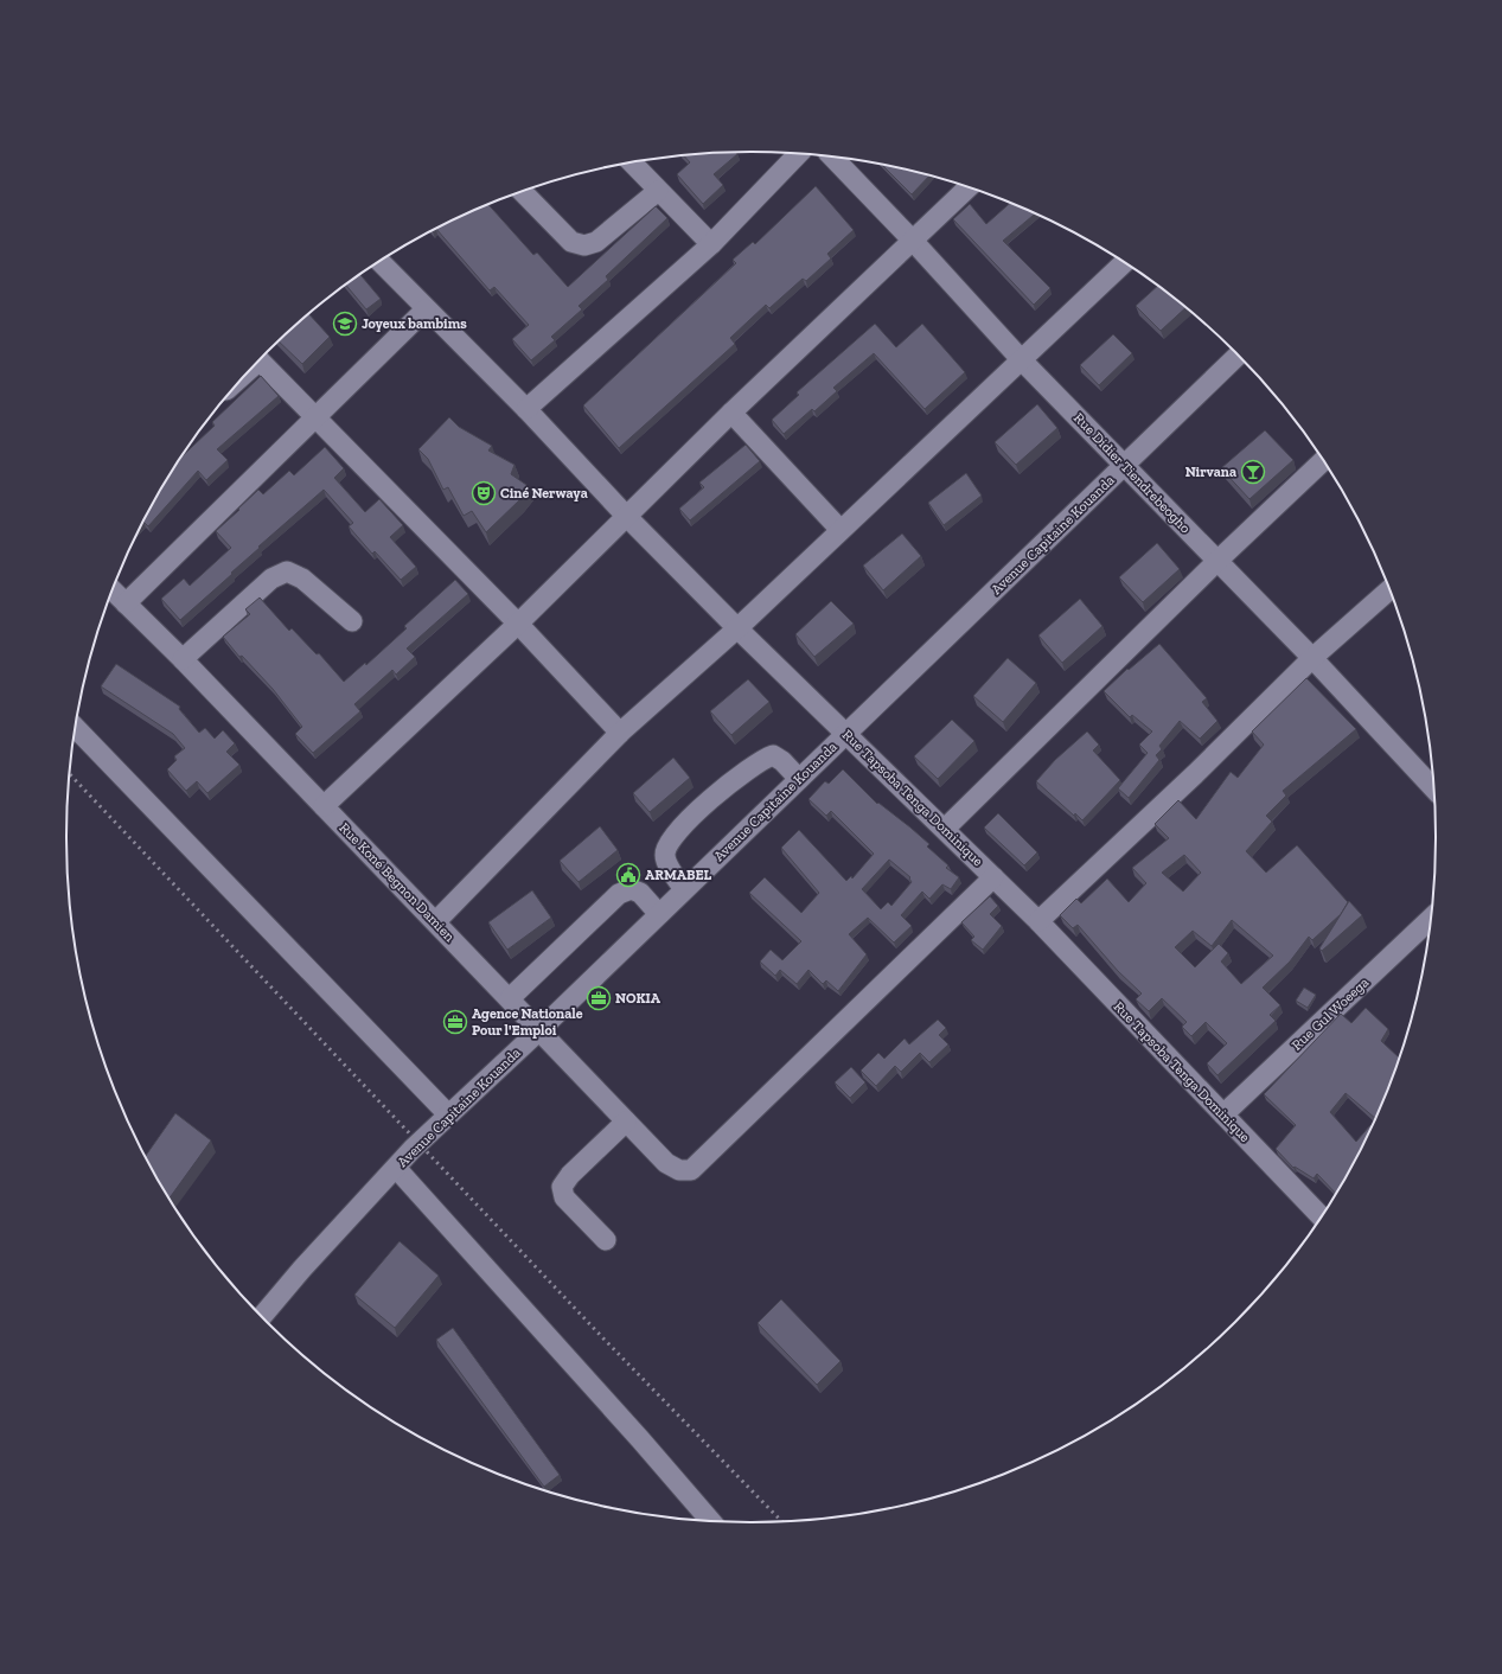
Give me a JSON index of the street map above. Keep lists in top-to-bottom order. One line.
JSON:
{"streets":{"street":["Rue Didier Tiendrebeogho","Avenue Capitaine Kouanda","Rue Tapsoba Tenga Dominique","Rue Koné Begnon Damien","Rue Gul Woeega"]},"crossings":[["Rue Didier Tiendrebeogho","Avenue Capitaine Kouanda"],["Avenue Capitaine Kouanda","Rue Tapsoba Tenga Dominique"],["Avenue Capitaine Kouanda","Rue Koné Begnon Damien"],["Rue Tapsoba Tenga Dominique","Rue Koné Begnon Damien"],["Rue Tapsoba Tenga Dominique","Rue Gul Woeega"]],"places":{"school or university":["Joyeux bambims"],"bar":["Nirvana"],"theatre":["Ciné Nerwaya"],"public building":["ARMABEL"],"office":["NOKIA","Agence Nationale Pour l'Emploi"]}}
